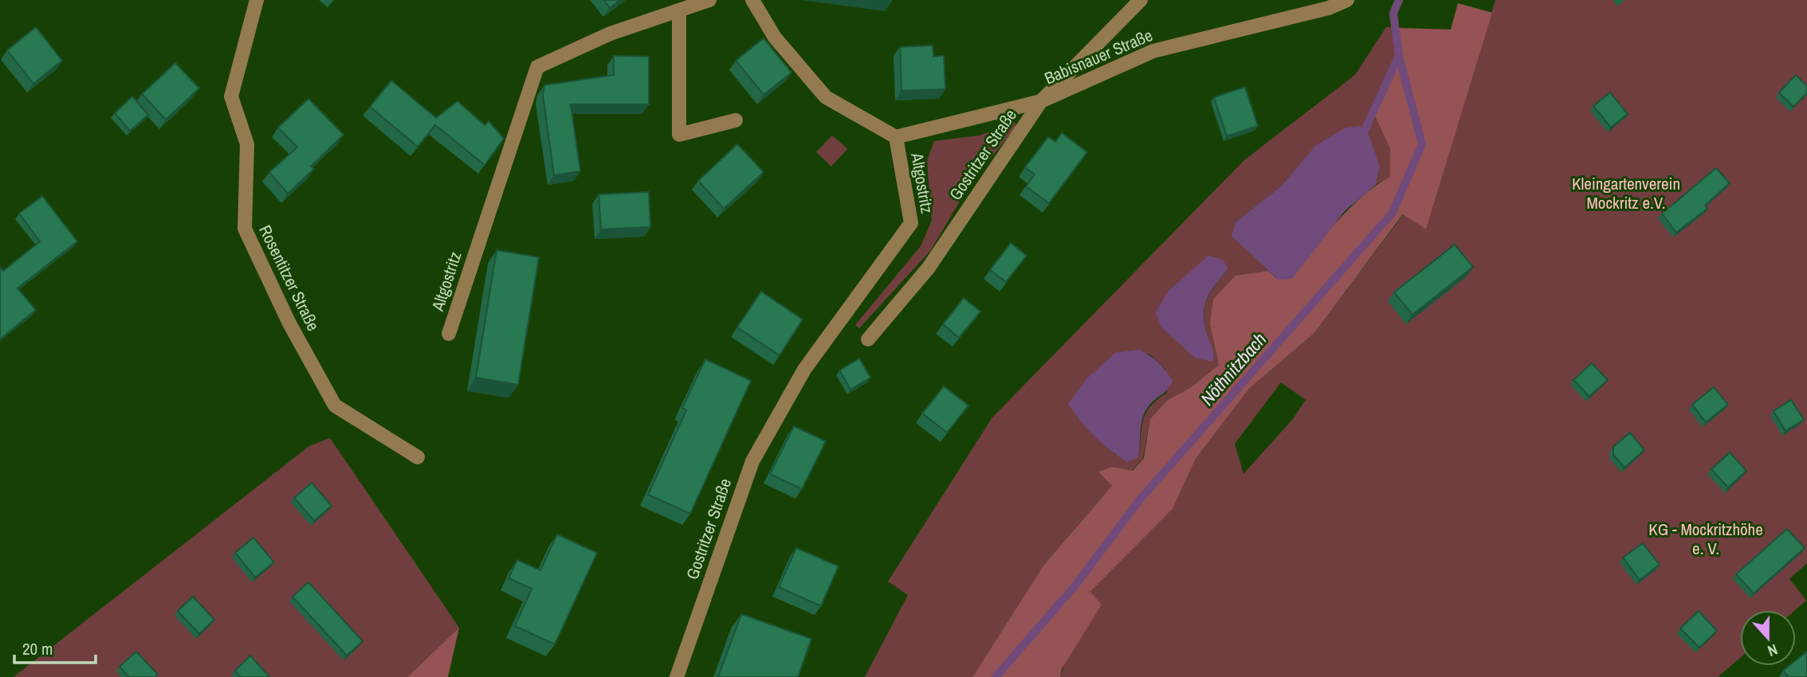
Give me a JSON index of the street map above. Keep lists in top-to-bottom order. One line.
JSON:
{"streets":{"street":["Babisnauer Straße","Gostritzer Straße","Altgostritz","Rosentitzer Straße"]},"crossings":[["Babisnauer Straße","Gostritzer Straße"],["Babisnauer Straße","Altgostritz"],["Gostritzer Straße","Altgostritz"]],"water":["Nöthnitzbach"],"parks":["Kleingartenverein Mockritz e.V.","KG - Mockritzhöhe e. V."],"scale_bar":"20 m","north":"bottom"}
